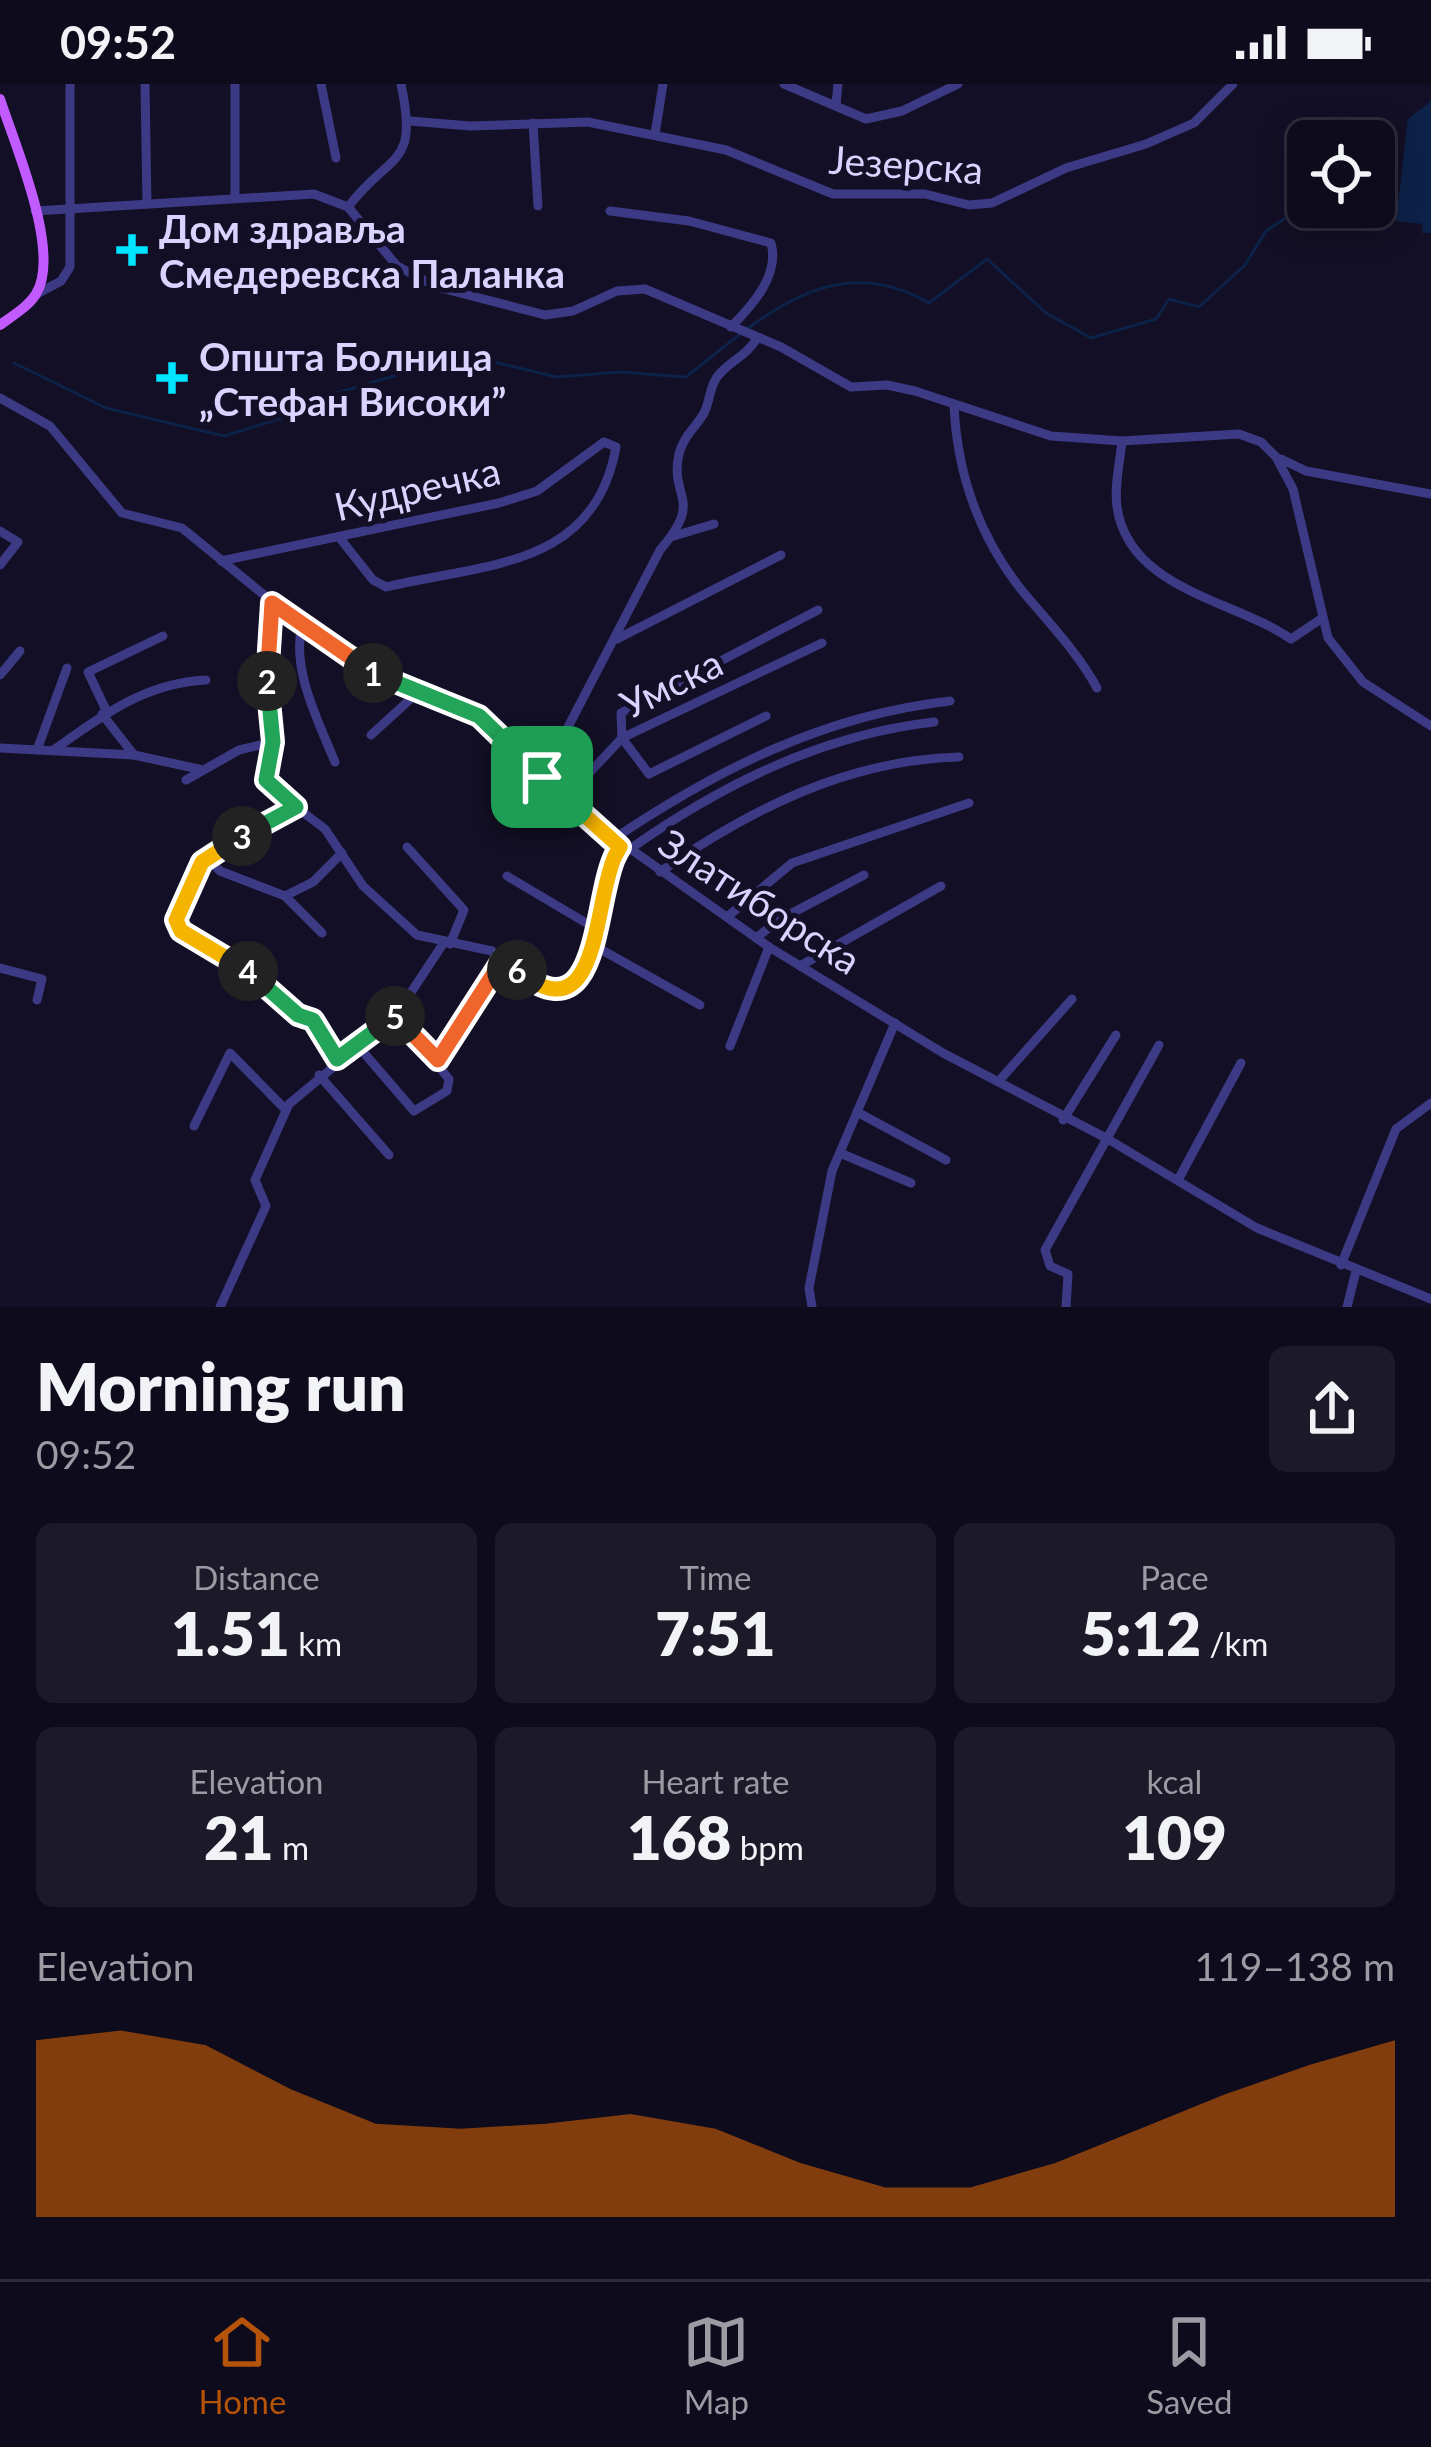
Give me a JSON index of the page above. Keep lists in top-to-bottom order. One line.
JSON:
{"streets":{"street":["Језерска","Кудречка","Умска","Златиборска"]},"crossings":[["Кудречка","Златиборска"],["Умска","Златиборска"]],"places":{"health":["Дом здравља Смедеревска Паланка","Општа Болница „Стефан Високи”"]},"page":{"status":"09:52","pins":["1","2","3","6","4","5"],"heading":["Morning run","09:52"],"stats":[["Distance","1.51 km"],["Time","7:51"],["Pace","5:12 /km"],["Elevation","21 m"],["Heart rate","168 bpm"],["kcal","109"]],"chart":["Elevation","119–138 m"],"tabs":["Home","Map","Saved"]}}
